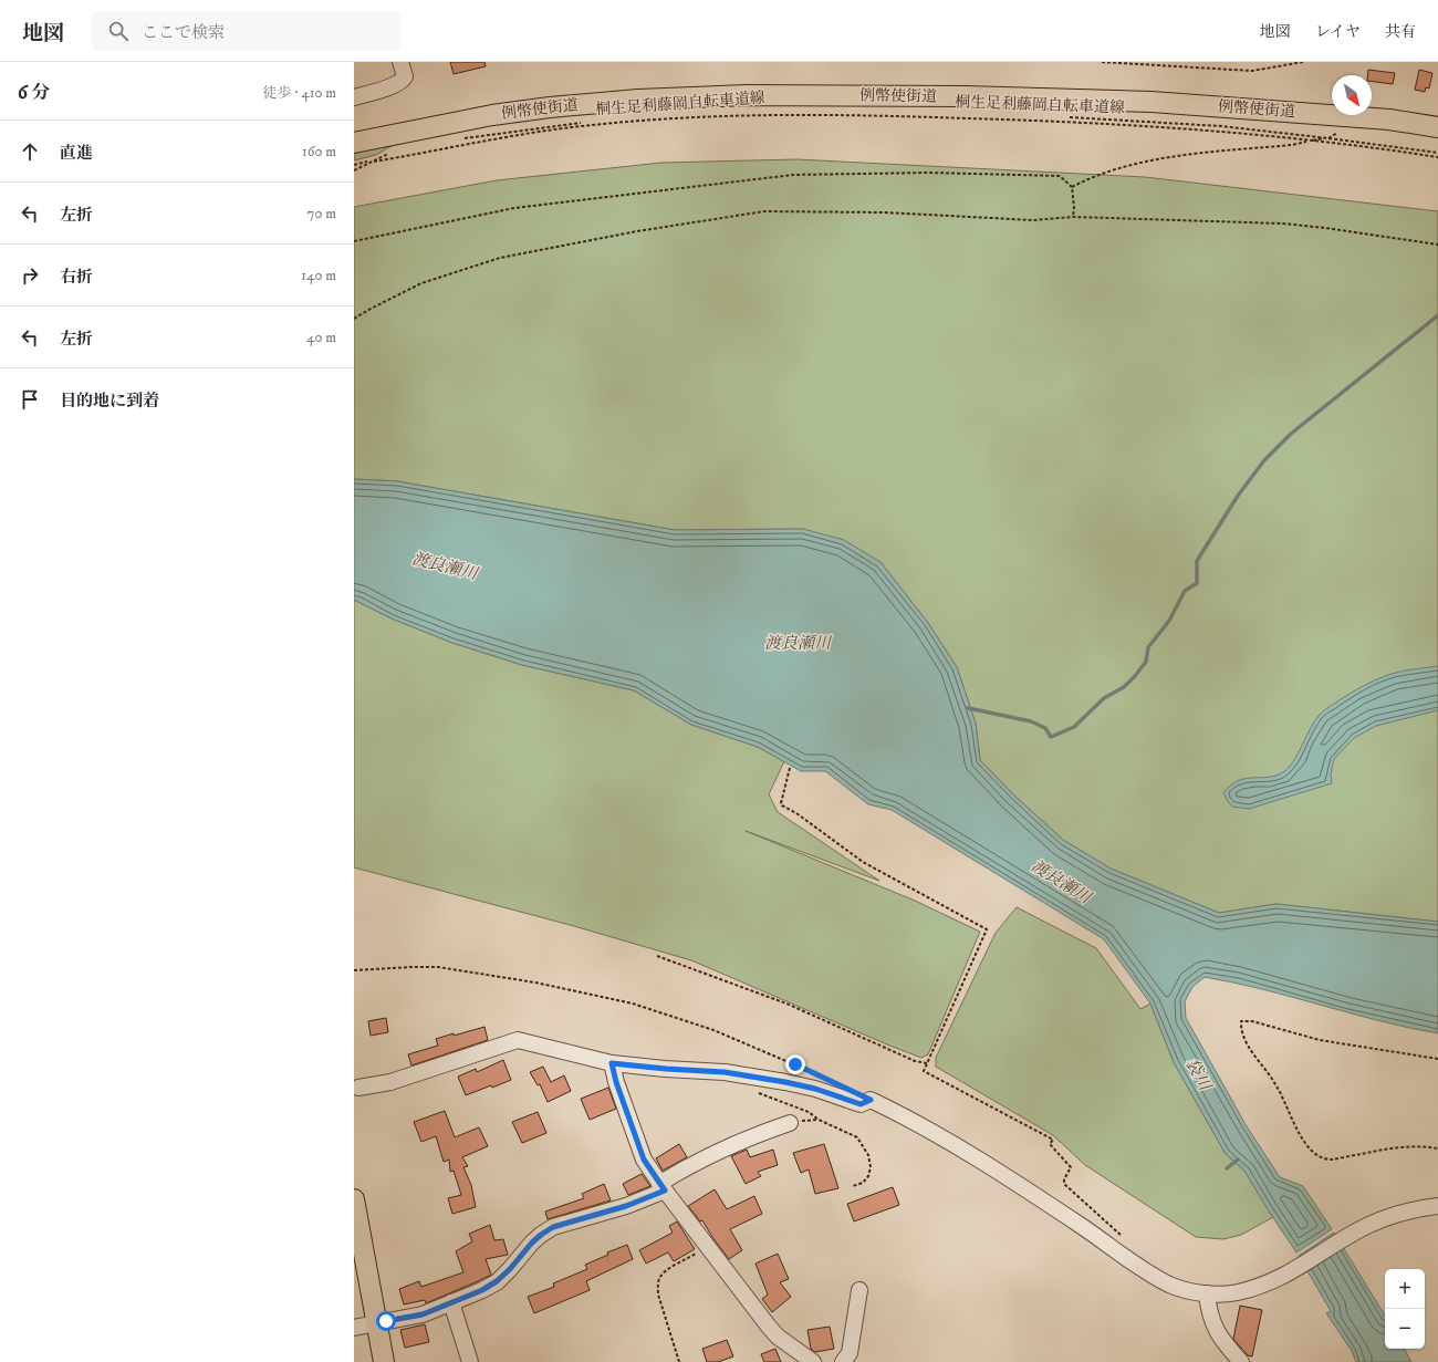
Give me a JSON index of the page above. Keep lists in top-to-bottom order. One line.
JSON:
{"streets":{"main road":["例幣使街道"],"path":["桐生足利藤岡自転車道線"]},"water":["渡良瀬川","袋川"],"north":"bottom right","page":{"header":"地図","search":"ここで検索","nav":["地図","レイヤ","共有"],"heading":["6 分","徒歩 · 410 m"],"list":[["直進","160 m"],["左折","70 m"],["右折","140 m"],["左折","40 m"],"目的地に到着"],"map_buttons":["+","−"]}}
